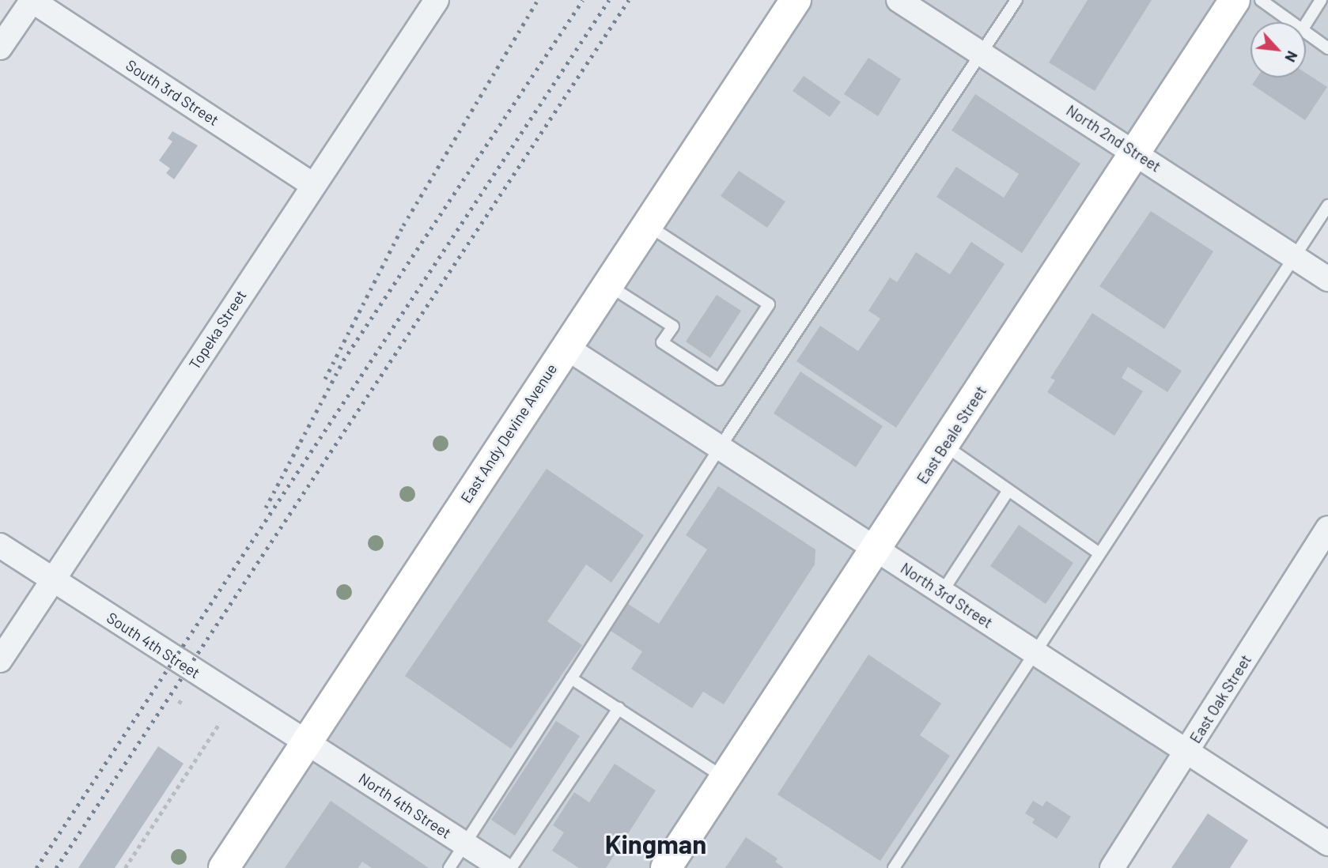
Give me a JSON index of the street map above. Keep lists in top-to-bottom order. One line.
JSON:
{"streets":{"main road":["East Andy Devine Avenue","East Beale Street"],"street":["South 3rd Street","North 2nd Street","Topeka Street","North 3rd Street","South 4th Street","East Oak Street","North 4th Street"]},"crossings":[["South 3rd Street","Topeka Street"],["North 2nd Street","East Beale Street"],["Topeka Street","South 4th Street"],["East Andy Devine Avenue","North 3rd Street"],["East Andy Devine Avenue","South 4th Street"],["East Andy Devine Avenue","North 4th Street"],["East Beale Street","North 3rd Street"],["North 3rd Street","East Oak Street"],["South 4th Street","North 4th Street"]],"districts":["Kingman"],"north":"bottom right"}
